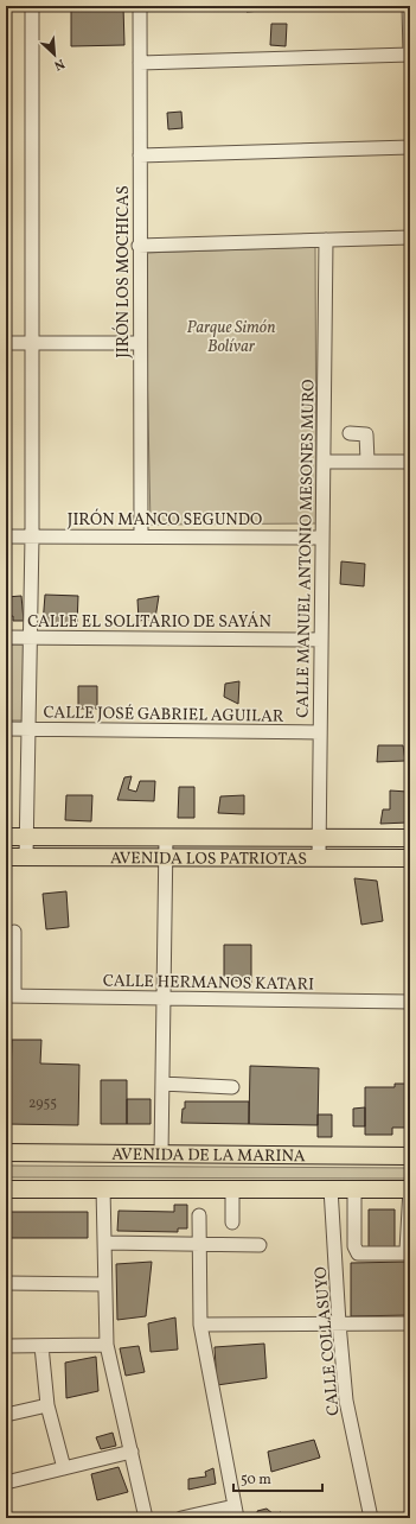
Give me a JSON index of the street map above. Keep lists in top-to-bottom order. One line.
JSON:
{"streets":{"main road":["AVENIDA LOS PATRIOTAS","AVENIDA DE LA MARINA"],"street":["JIRÓN LOS MOCHICAS","JIRÓN MANCO SEGUNDO","CALLE MANUEL ANTONIO MESONES MURO","CALLE EL SOLITARIO DE SAYÁN","CALLE JOSÉ GABRIEL AGUILAR","CALLE HERMANOS KATARI","CALLE COLLASUYO"]},"crossings":[["JIRÓN LOS MOCHICAS","JIRÓN MANCO SEGUNDO"],["JIRÓN MANCO SEGUNDO","CALLE MANUEL ANTONIO MESONES MURO"],["CALLE MANUEL ANTONIO MESONES MURO","CALLE EL SOLITARIO DE SAYÁN"],["CALLE MANUEL ANTONIO MESONES MURO","CALLE JOSÉ GABRIEL AGUILAR"],["CALLE MANUEL ANTONIO MESONES MURO","AVENIDA LOS PATRIOTAS"],["AVENIDA DE LA MARINA","CALLE COLLASUYO"]],"parks":["Parque Simón Bolívar"],"house_numbers":["2955"],"scale_bar":"50 m","north":"bottom right"}
